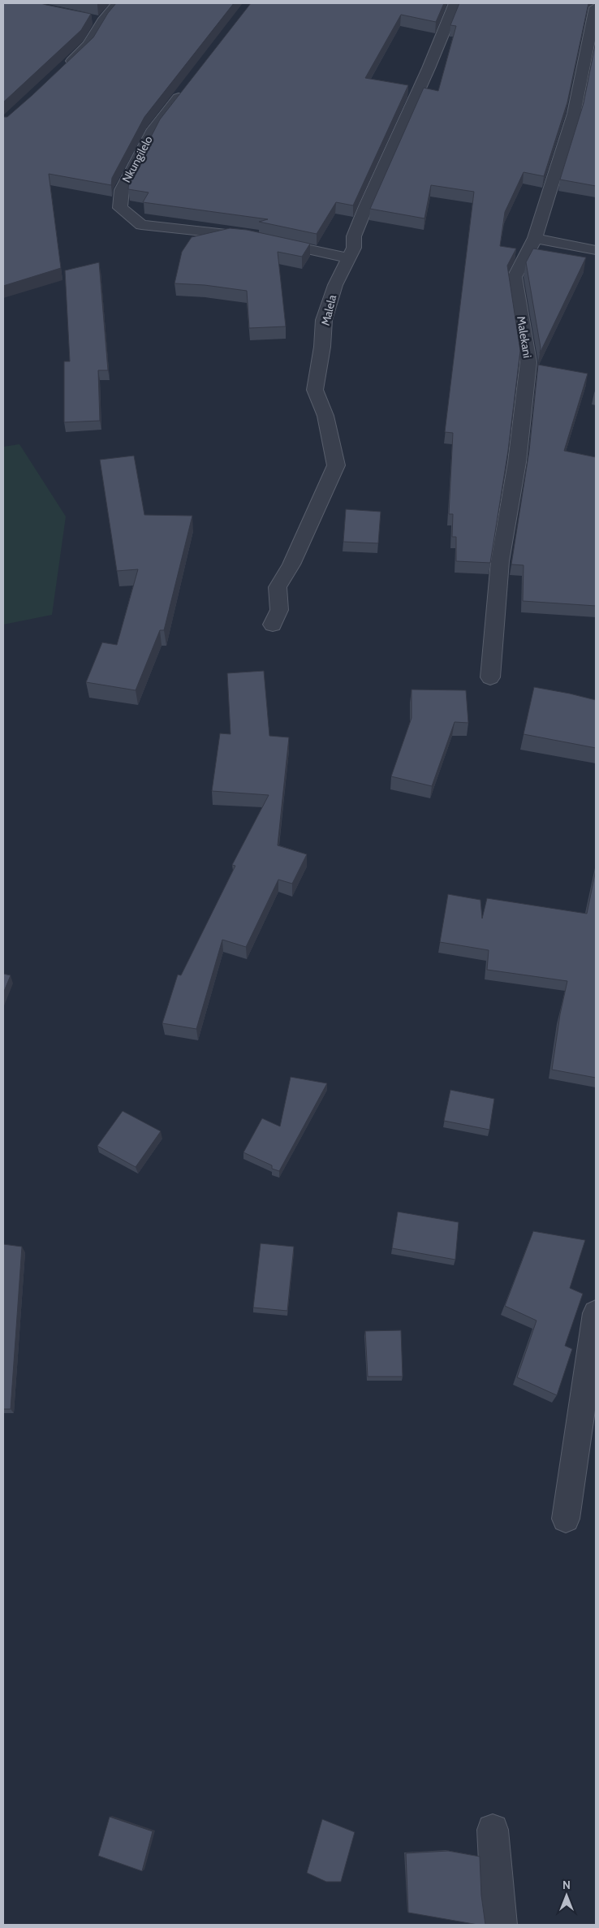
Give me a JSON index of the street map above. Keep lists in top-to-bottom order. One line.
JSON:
{"streets":{"street":["Nkungilelo","Malela","Malekani"]},"crossings":[["Nkungilelo","Malela"]],"north":"top"}
